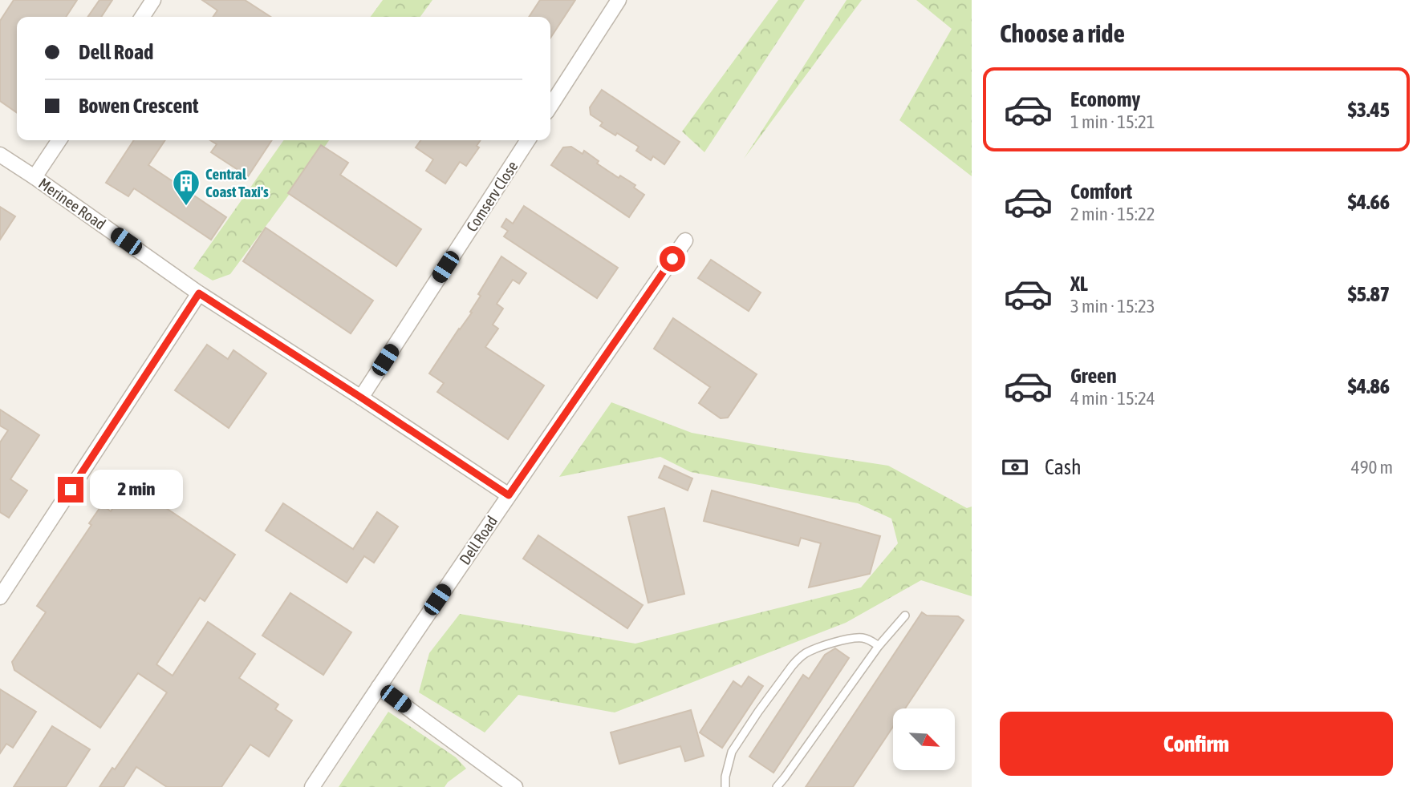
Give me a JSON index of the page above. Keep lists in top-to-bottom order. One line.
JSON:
{"streets":{"street":["Comserv Close","Merinee Road","Dell Road"]},"crossings":[["Comserv Close","Merinee Road"],["Merinee Road","Dell Road"]],"places":{"building":["Central Coast Taxi's"]},"north":"bottom right","page":{"heading":"Choose a ride","banner":["Dell Road","Bowen Crescent"],"list":[{"name":"Economy","note":"1 min · 15:21","value":"$3.45"},{"name":"Comfort","note":"2 min · 15:22","value":"$4.66"},{"name":"XL","note":"3 min · 15:23","value":"$5.87"},{"name":"Green","note":"4 min · 15:24","value":"$4.86"}],"pay":["Cash","490 m"],"bubble":"2 min","buttons":"Confirm"}}
